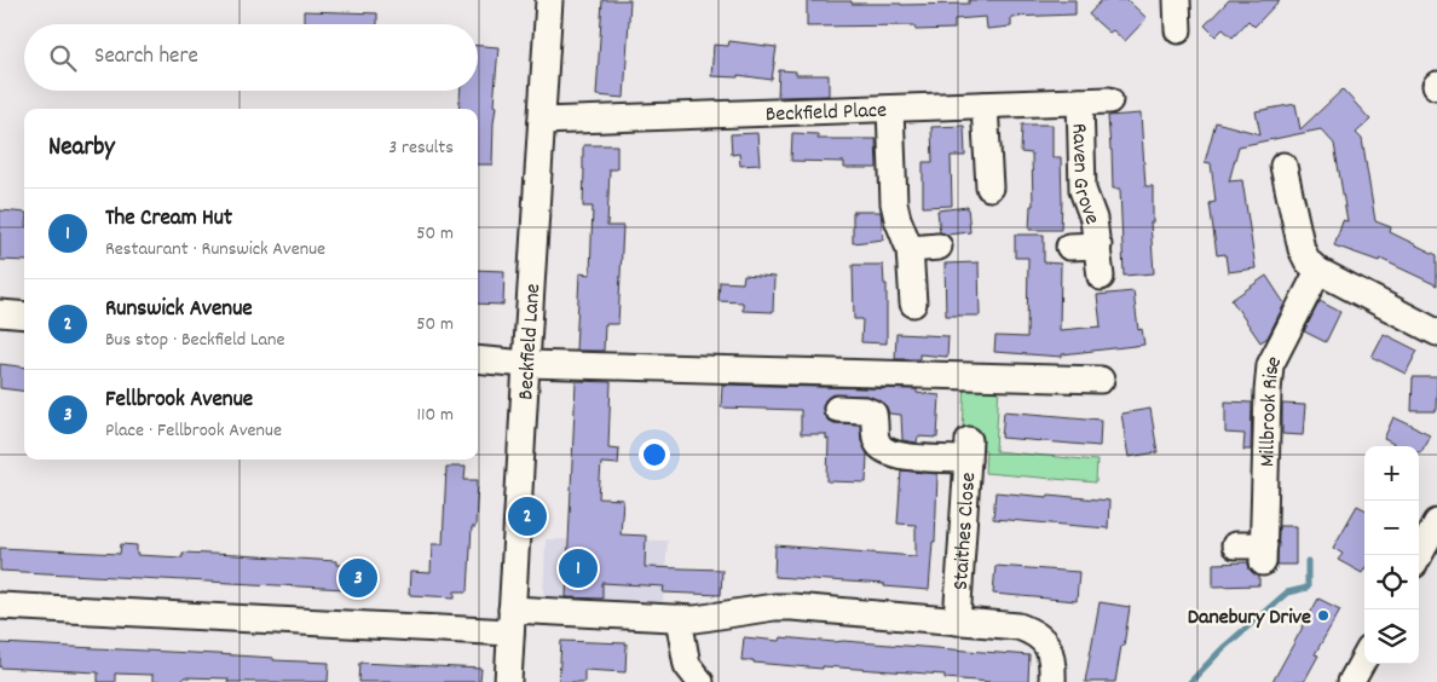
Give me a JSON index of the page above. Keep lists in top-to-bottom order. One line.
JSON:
{"streets":{"street":["Beckfield Place","Raven Grove","Beckfield Lane","Millbrook Rise","Staithes Close"]},"crossings":[["Beckfield Place","Raven Grove"],["Beckfield Place","Beckfield Lane"]],"places":["Danebury Drive"],"page":{"search":"Search here","heading":["Nearby","3 results"],"list":[{"mark":"1","name":"The Cream Hut","note":"Restaurant · Runswick Avenue","value":"50 m"},{"mark":"2","name":"Runswick Avenue","note":"Bus stop · Beckfield Lane","value":"50 m"},{"mark":"3","name":"Fellbrook Avenue","note":"Place · Fellbrook Avenue","value":"110 m"}],"map_buttons":["+","−"],"pins":["2","1","3"]}}
